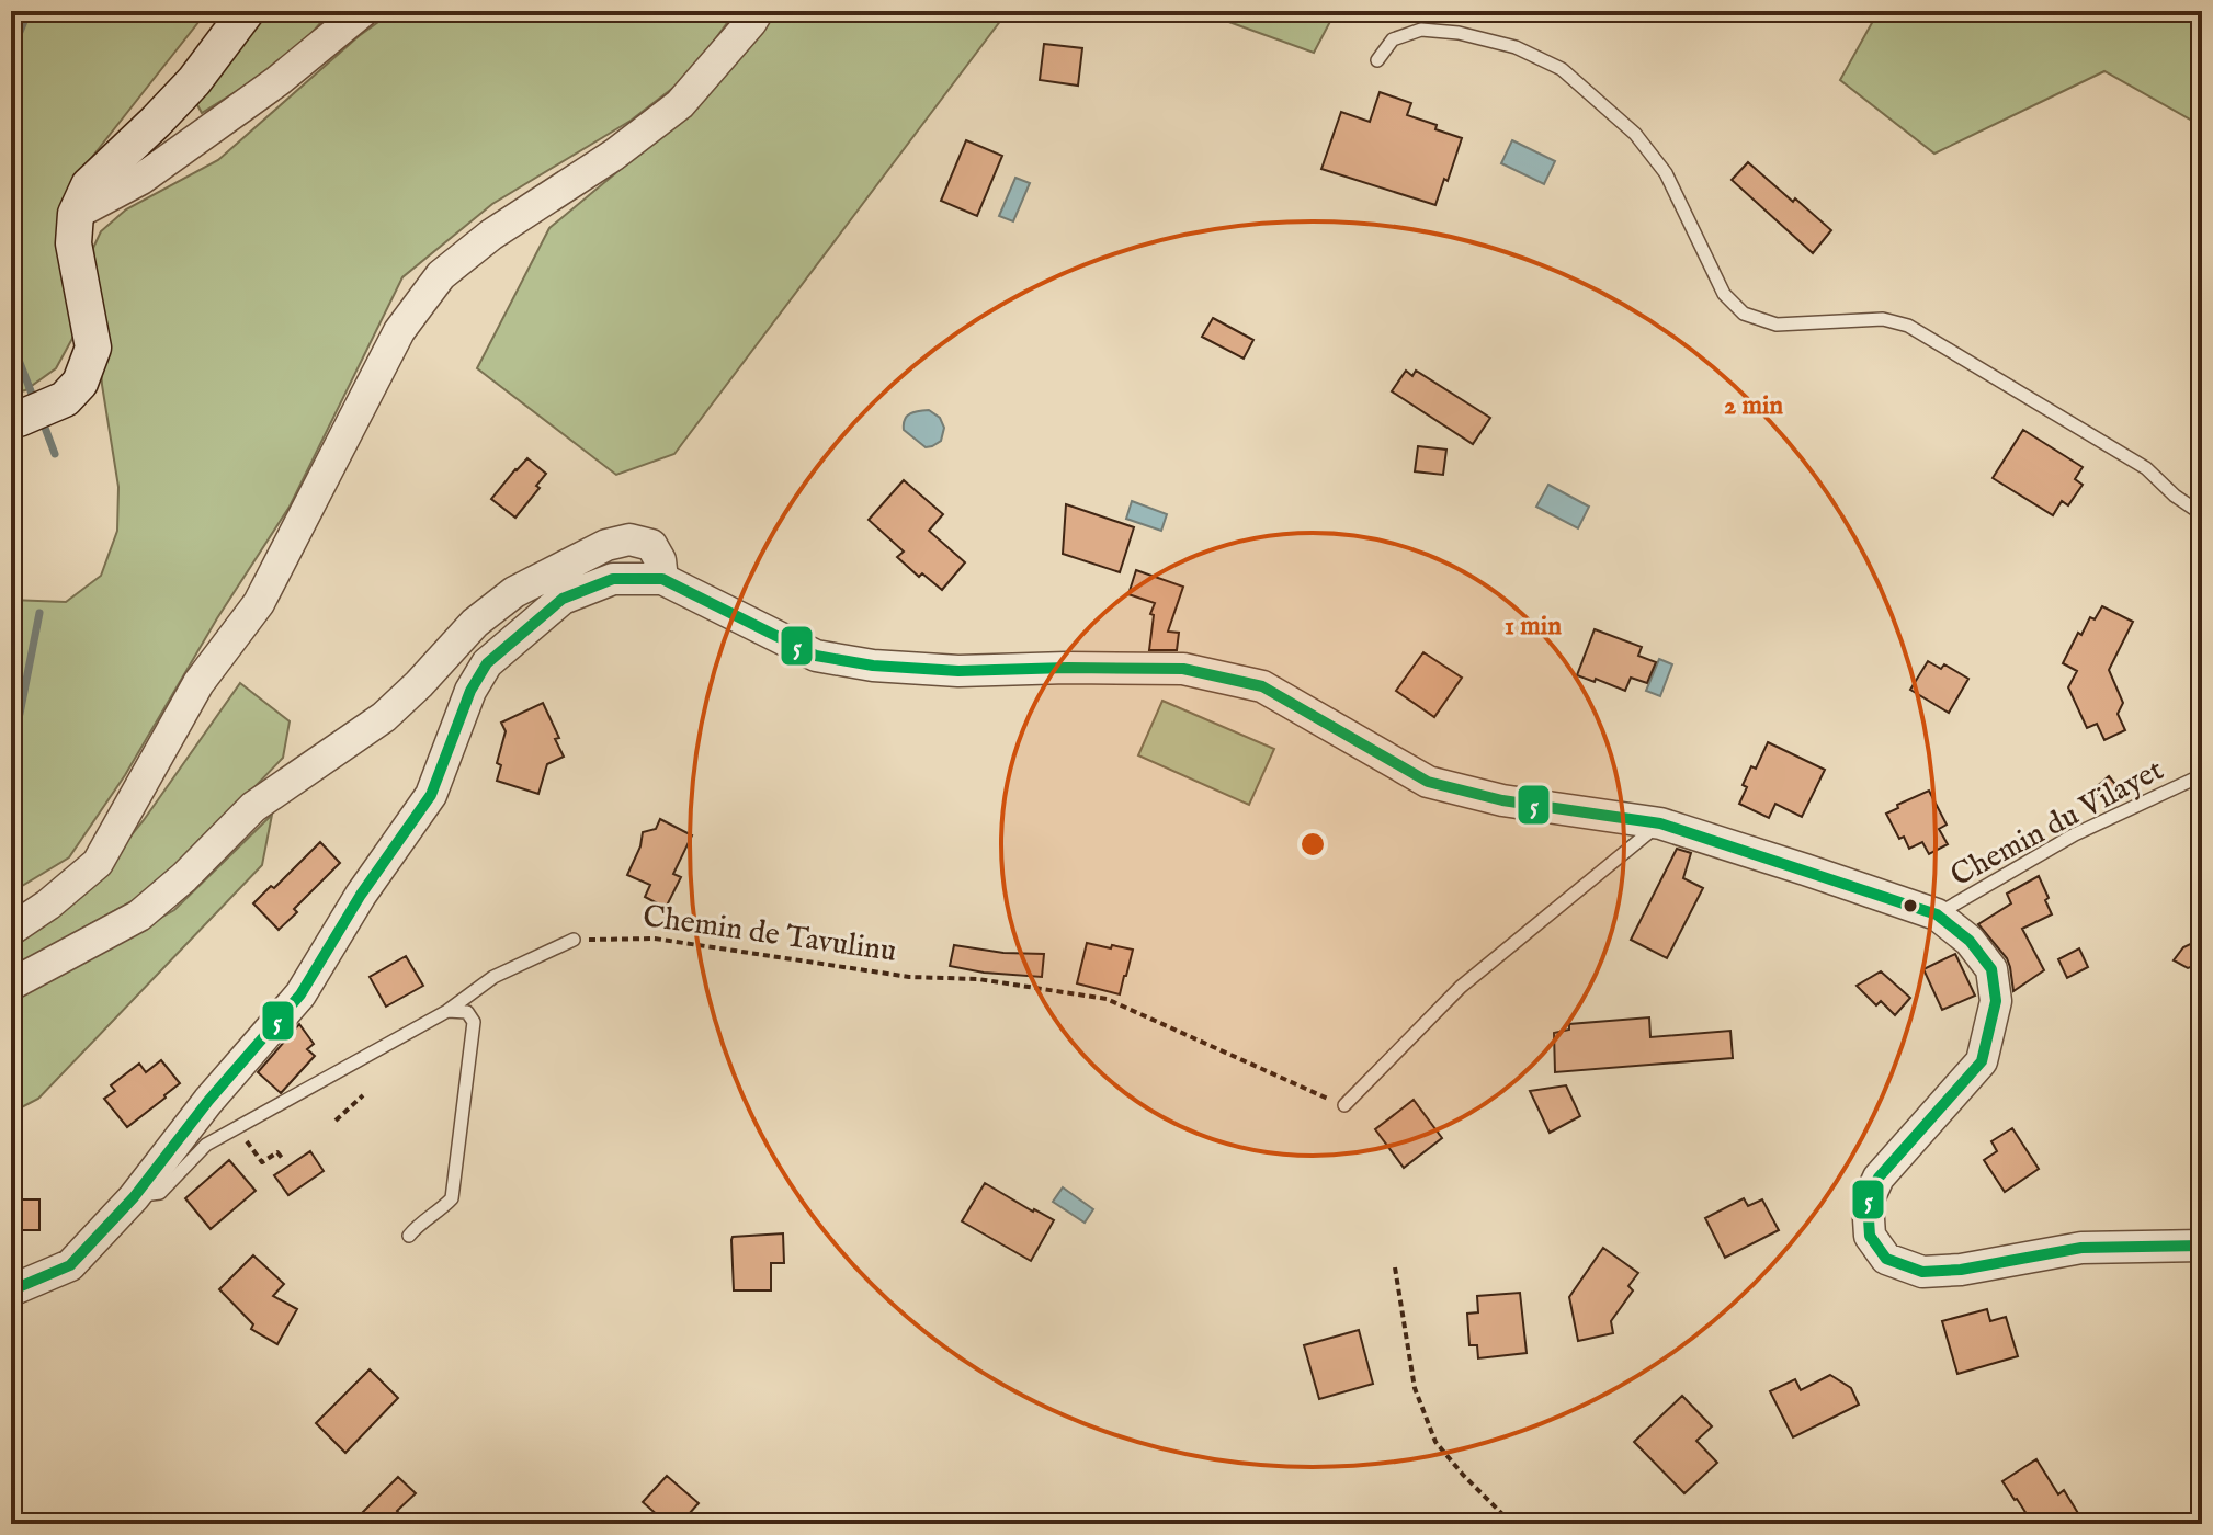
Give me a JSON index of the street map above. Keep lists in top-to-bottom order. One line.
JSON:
{"streets":{"lane":["Chemin du Vilayet"],"path":["Chemin de Tavulinu"]},"lines":["transit line 5"],"rings":["2 min","1 min"]}
